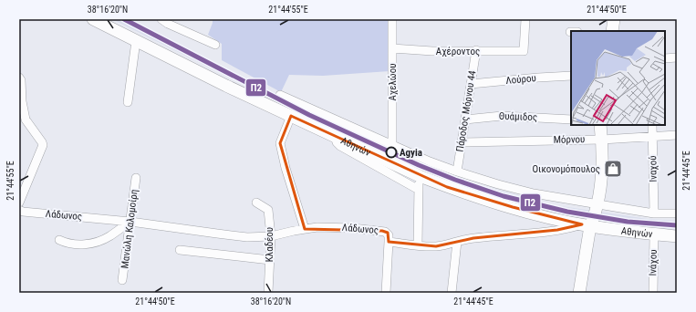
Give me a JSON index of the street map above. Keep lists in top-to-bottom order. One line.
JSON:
{"streets":{"street":["Αχέροντος","Λούρου","Αχελώου","Πάροδος Μόρνου 44","Θυάμιδος","Μόρνου","Αθηνών","Ιναχού","Λάδωνος","Μανώλη Καλομοίρη","Κλαδέου","Ινάχου"]},"crossings":[["Αχέροντος","Αχελώου"],["Αχέροντος","Πάροδος Μόρνου 44"],["Λούρου","Πάροδος Μόρνου 44"],["Αχελώου","Αθηνών"],["Πάροδος Μόρνου 44","Θυάμιδος"],["Πάροδος Μόρνου 44","Μόρνου"],["Πάροδος Μόρνου 44","Αθηνών"],["Μόρνου","Ιναχού"],["Αθηνών","Ιναχού"],["Αθηνών","Λάδωνος"],["Αθηνών","Ινάχου"],["Λάδωνος","Μανώλη Καλομοίρη"],["Λάδωνος","Κλαδέου"]],"places":{"other":["Agyia"],"shop":["Οικονομόπουλος"]},"lines":["transit line Π2"],"coordinates":["38°16'20\"N","21°44'55\"E","21°44'50\"E","21°44'45\"E"]}
